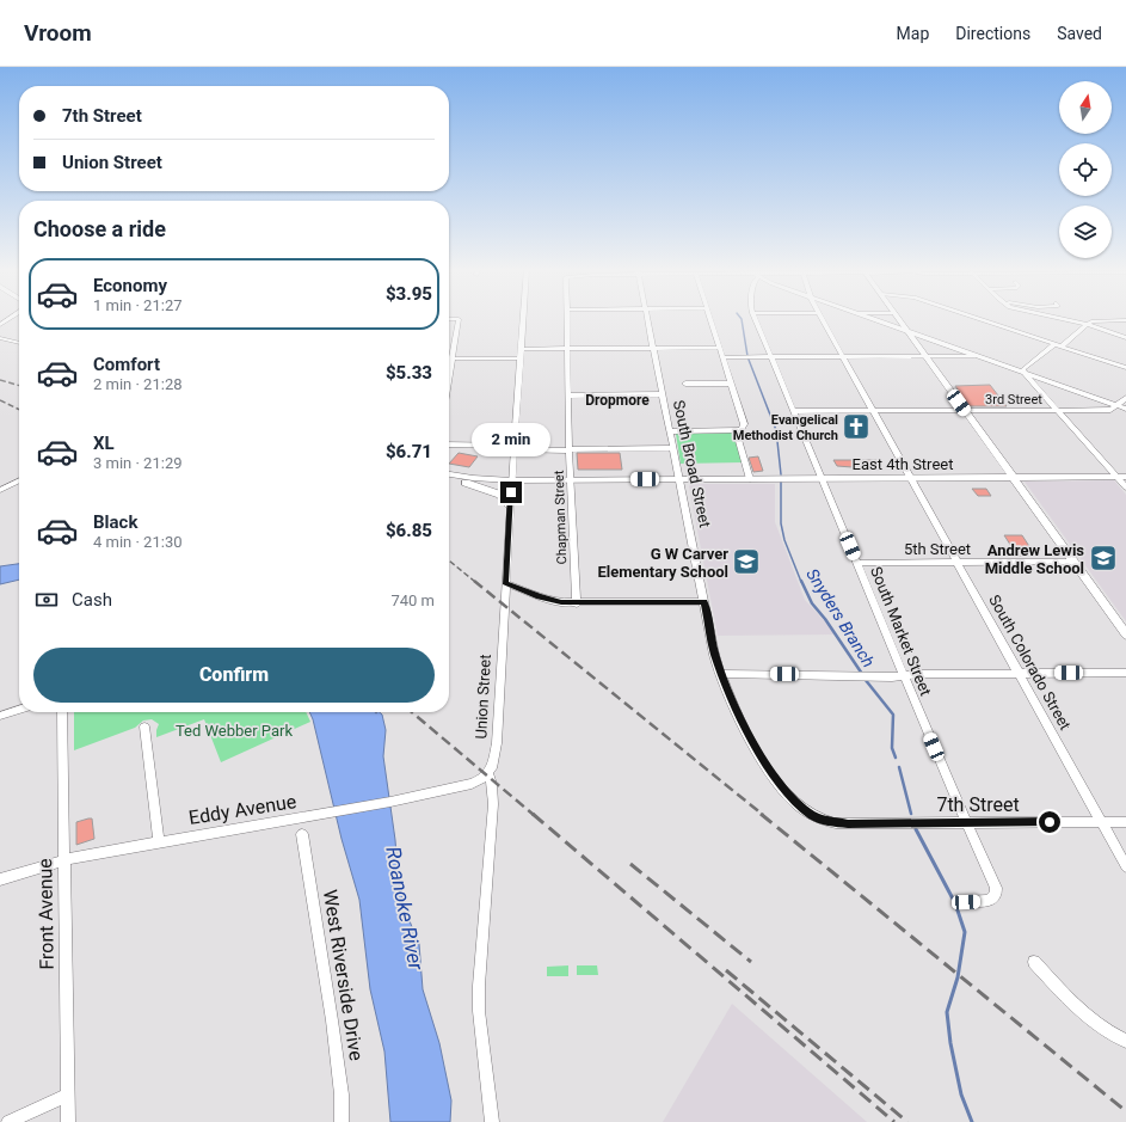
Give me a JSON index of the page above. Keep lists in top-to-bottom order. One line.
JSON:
{"streets":{"main road":["East 4th Street"],"street":["3rd Street","South Broad Street","Chapman Street","5th Street","South Market Street","South Colorado Street","Union Street","7th Street","Eddy Avenue","Front Avenue","West Riverside Drive"]},"crossings":[["3rd Street","South Market Street"],["3rd Street","South Colorado Street"],["South Broad Street","East 4th Street"],["South Broad Street","7th Street"],["East 4th Street","Chapman Street"],["East 4th Street","South Market Street"],["East 4th Street","South Colorado Street"],["East 4th Street","Union Street"],["5th Street","South Market Street"],["5th Street","South Colorado Street"],["South Market Street","7th Street"],["South Colorado Street","7th Street"],["Union Street","Eddy Avenue"],["Eddy Avenue","Front Avenue"]],"districts":["Dropmore"],"water":["Snyders Branch","Roanoke River"],"parks":["Ted Webber Park"],"places":{"church":["Evangelical Methodist Church"],"school or university":["Andrew Lewis Middle School","G W Carver Elementary School"]},"north":"top","page":{"header":"Vroom","nav":["Map","Directions","Saved"],"banner":["7th Street","Union Street"],"heading":"Choose a ride","list":[{"name":"Economy","note":"1 min · 21:27","value":"$3.95"},{"name":"Comfort","note":"2 min · 21:28","value":"$5.33"},{"name":"XL","note":"3 min · 21:29","value":"$6.71"},{"name":"Black","note":"4 min · 21:30","value":"$6.85"}],"bubble":"2 min","pay":["Cash","740 m"],"buttons":"Confirm"}}
